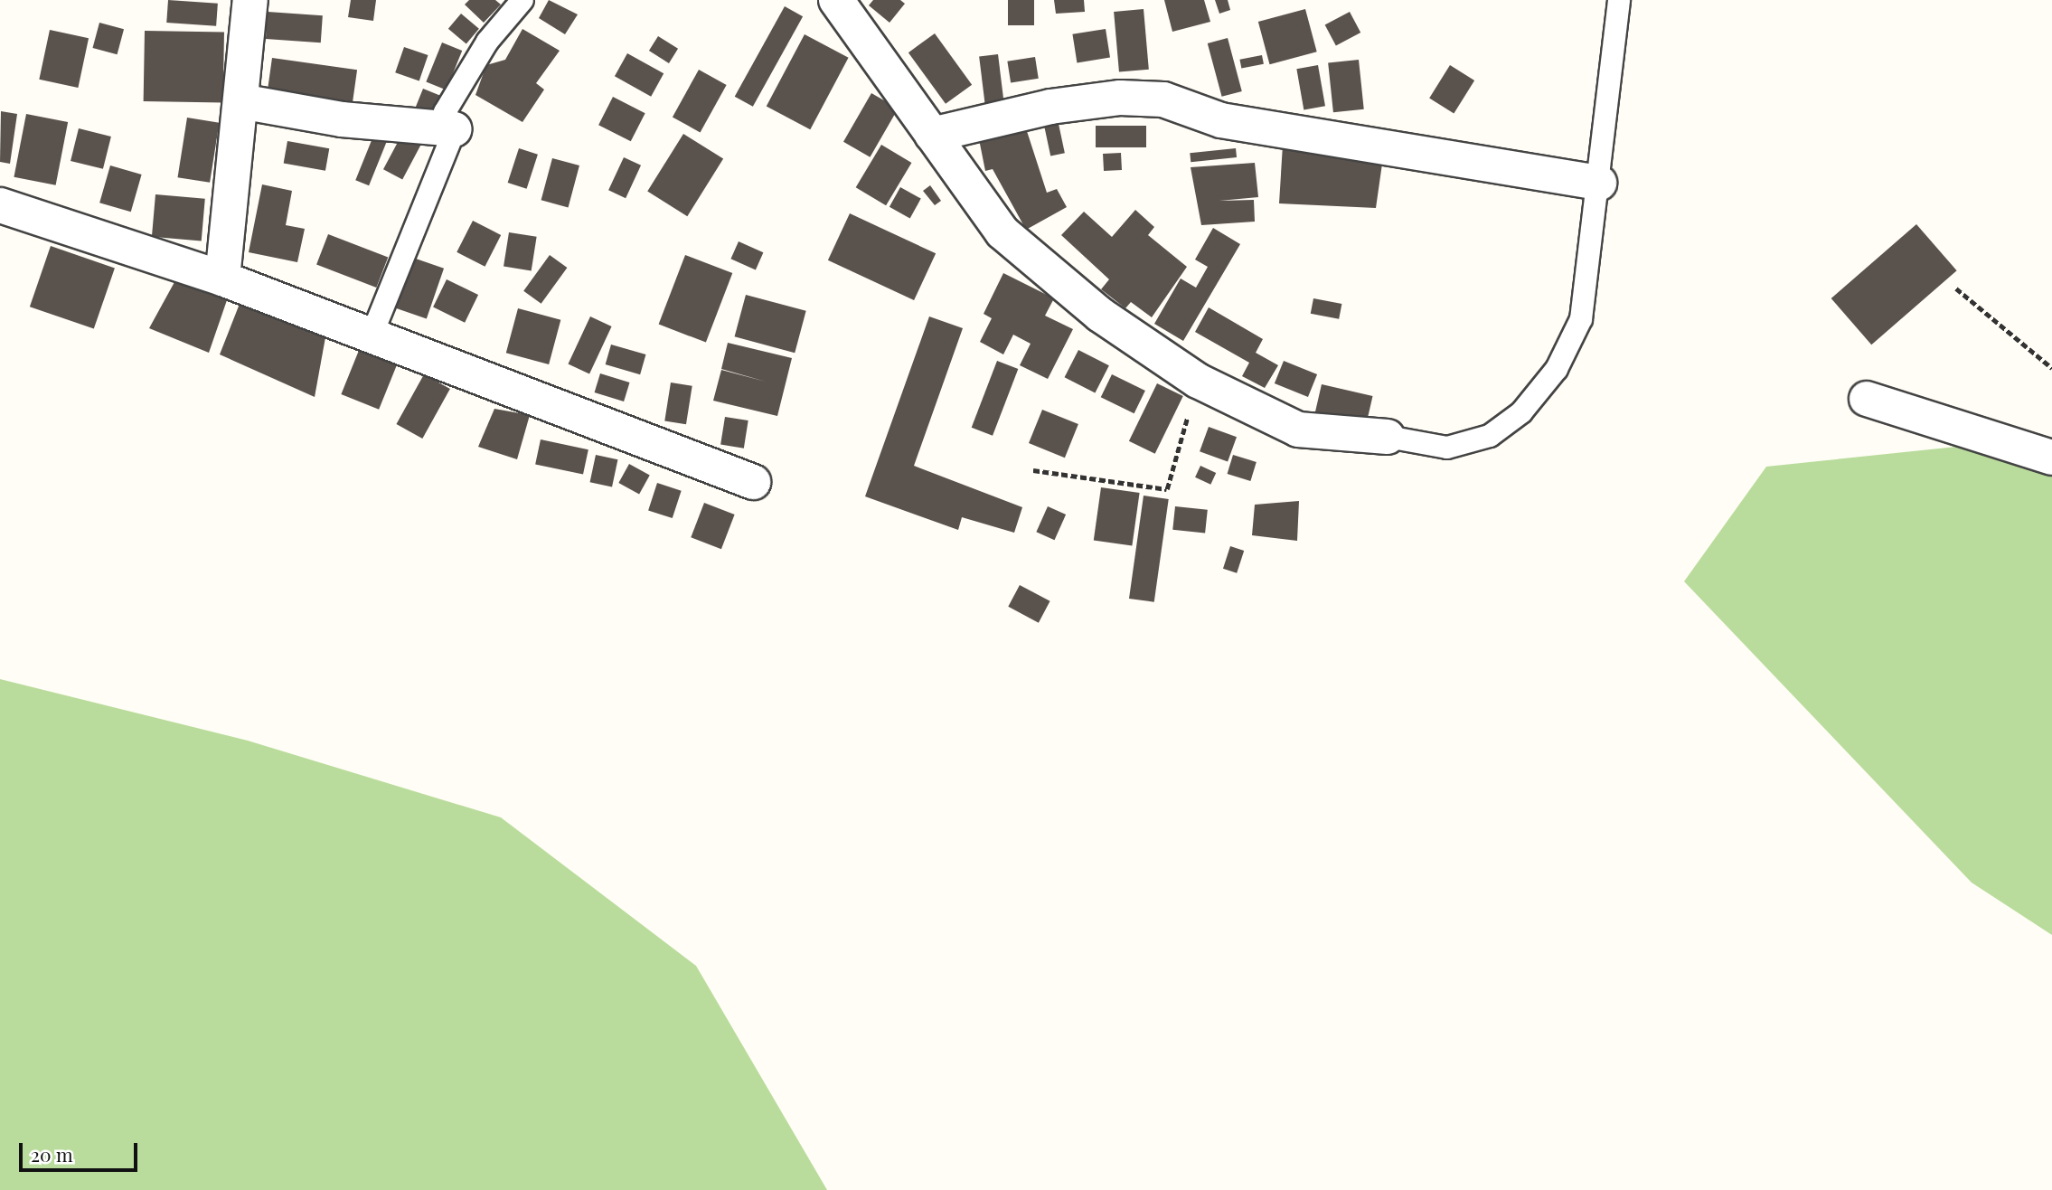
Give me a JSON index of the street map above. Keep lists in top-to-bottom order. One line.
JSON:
{"scale_bar":"20 m"}
